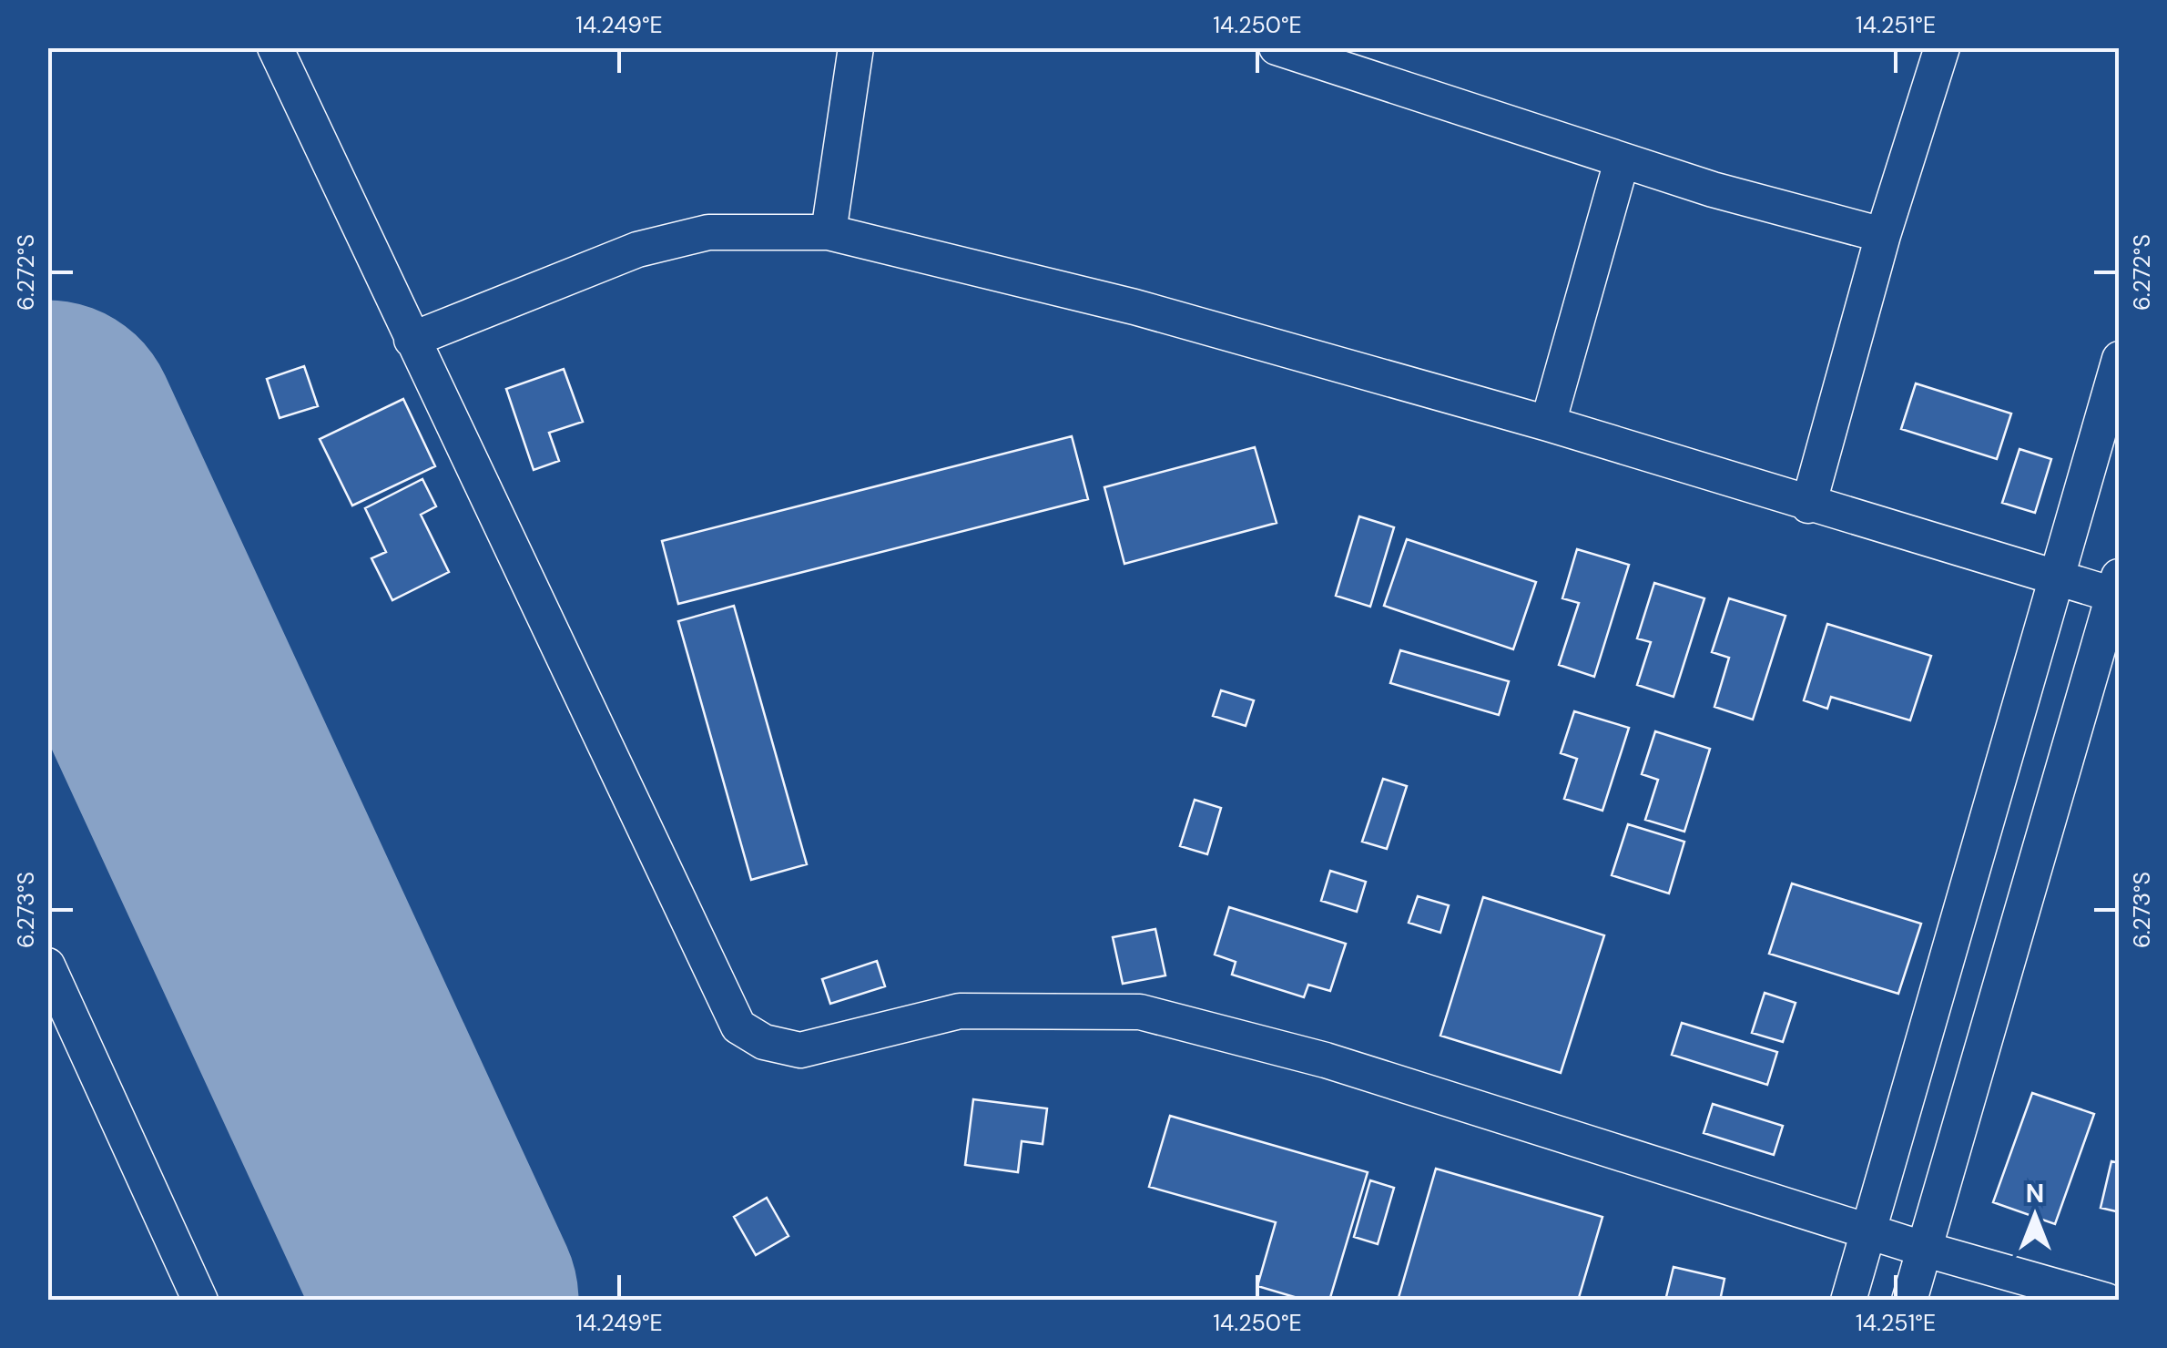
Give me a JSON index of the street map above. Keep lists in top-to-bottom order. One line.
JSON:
{"north":"top","coordinates":["14.249°E","14.250°E","14.251°E","6.272°S","6.273°S"]}
